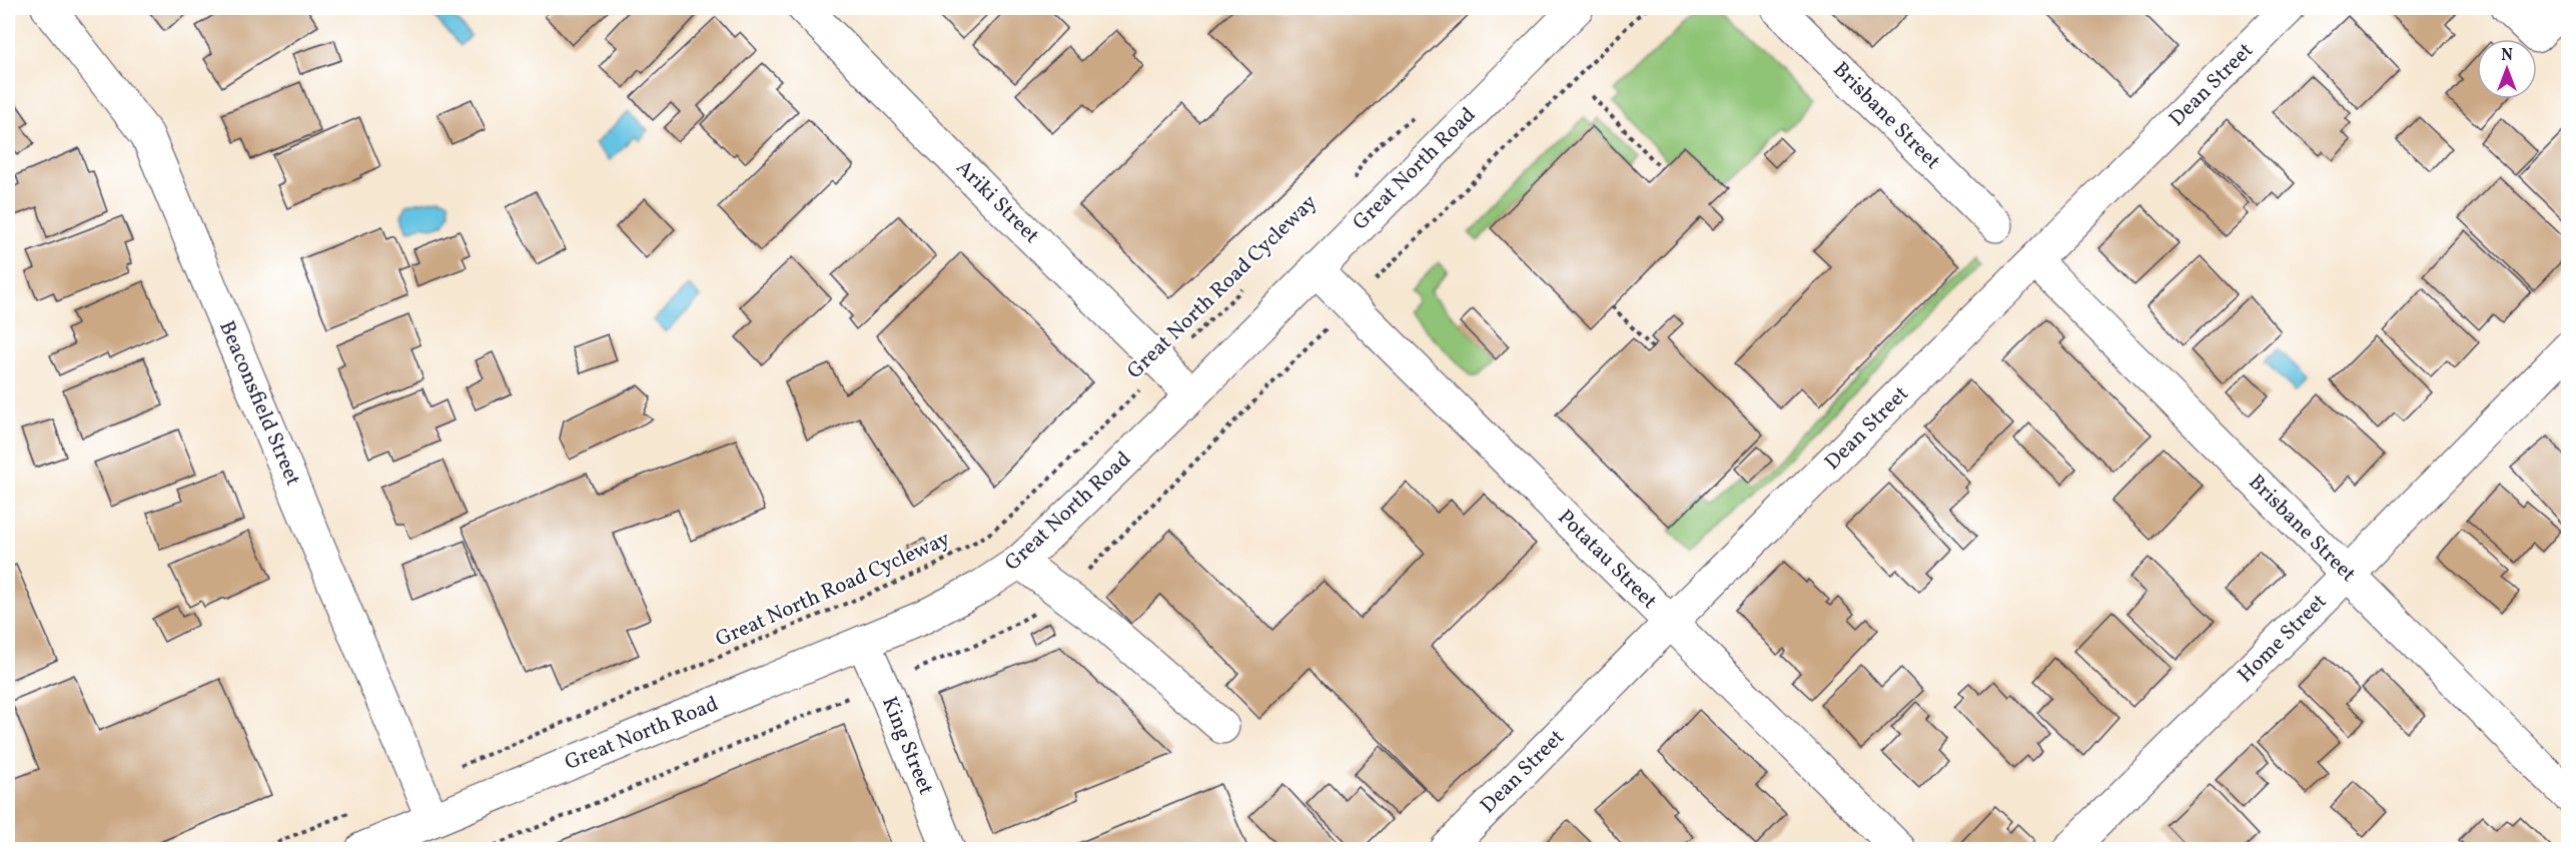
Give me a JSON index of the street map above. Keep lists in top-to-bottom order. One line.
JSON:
{"streets":{"street":["Dean Street","Brisbane Street","Great North Road","Ariki Street","Beaconsfield Street","Potatau Street","Home Street","King Street"],"path":["Great North Road Cycleway"]},"crossings":[["Dean Street","Brisbane Street"],["Dean Street","Potatau Street"],["Brisbane Street","Home Street"],["Great North Road","Ariki Street"],["Great North Road","Beaconsfield Street"],["Great North Road","Potatau Street"],["Great North Road","King Street"],["Ariki Street","Great North Road Cycleway"],["Great North Road Cycleway","Beaconsfield Street"]],"north":"top"}
